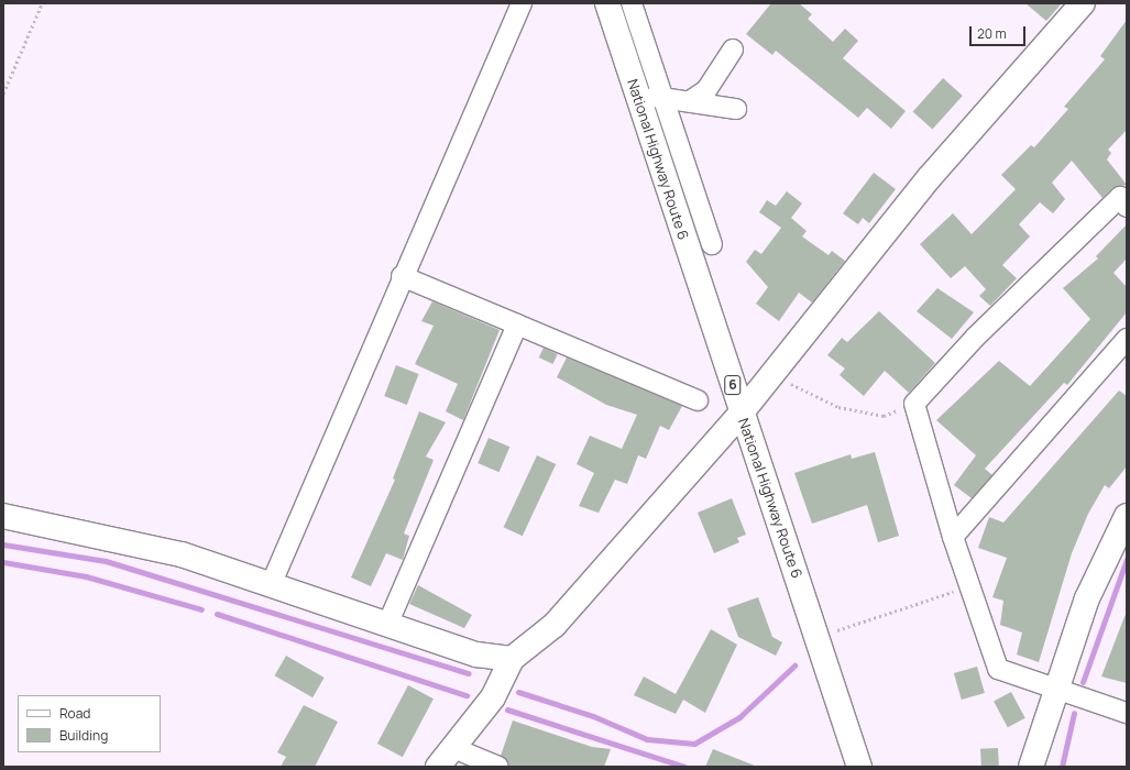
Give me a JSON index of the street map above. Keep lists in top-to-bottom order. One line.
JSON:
{"streets":{"main road":["National Highway Route 6","6"]},"legend":["Road","Building"],"scale_bar":"20 m"}
